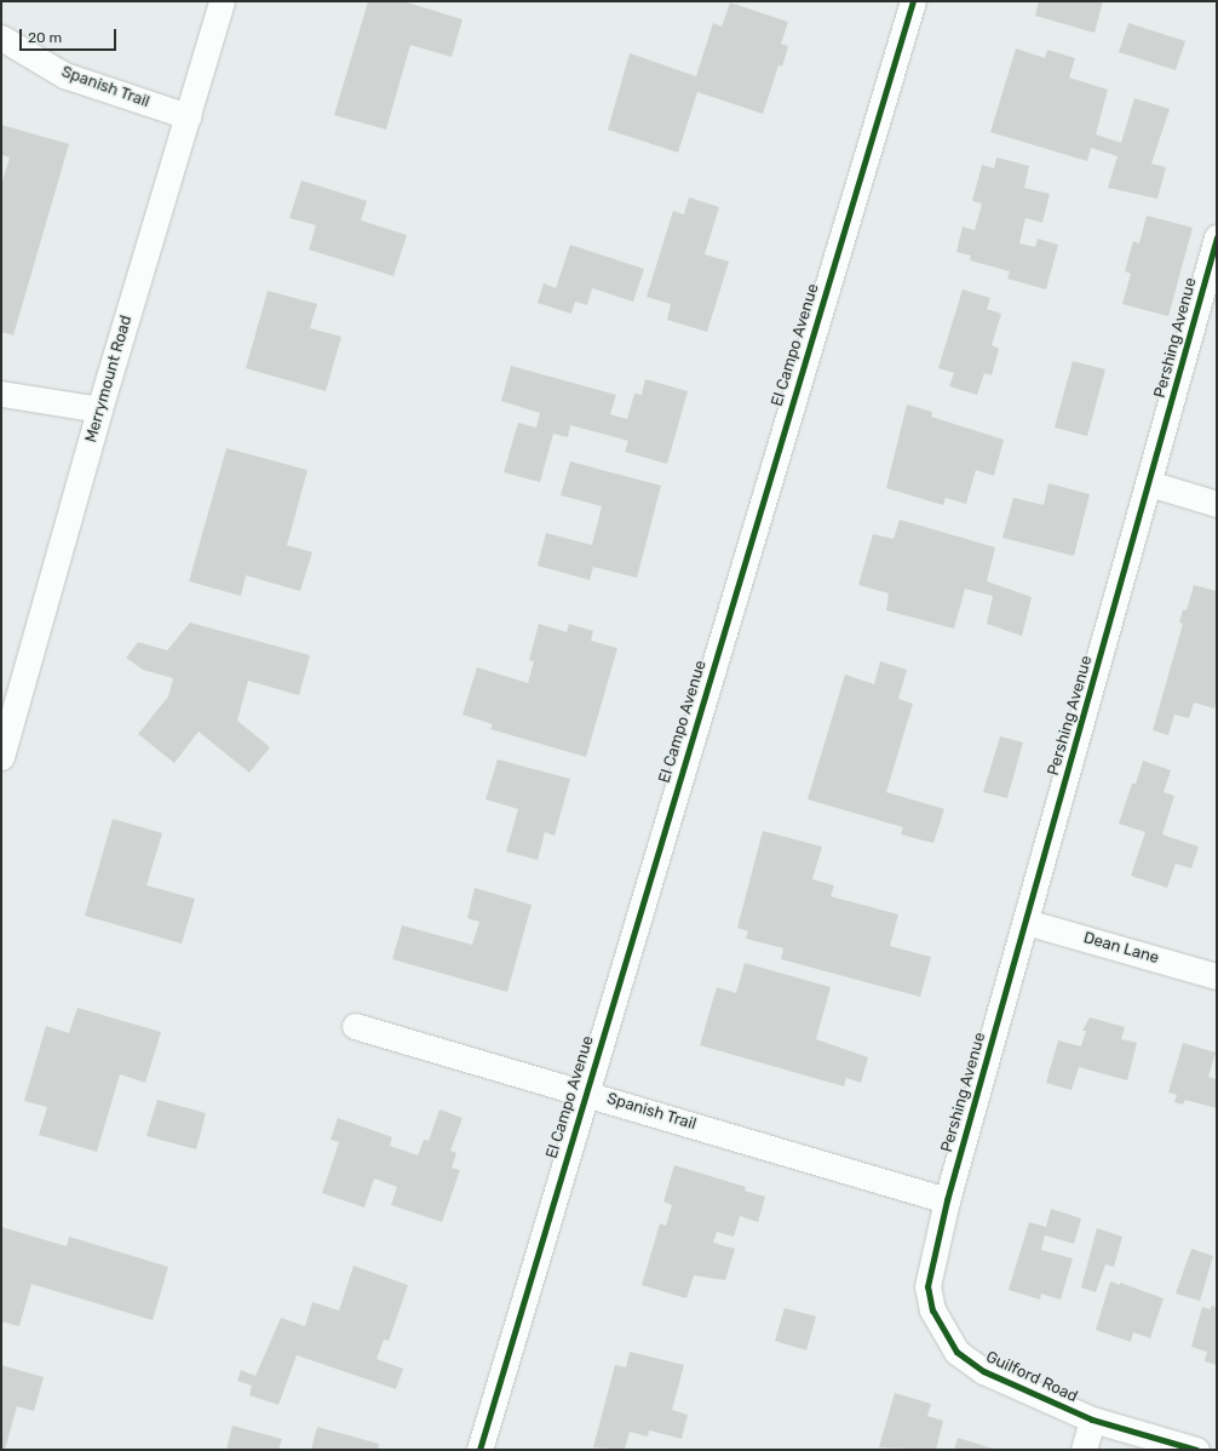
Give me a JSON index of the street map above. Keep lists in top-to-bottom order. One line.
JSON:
{"streets":{"street":["Spanish Trail","Pershing Avenue","El Campo Avenue","Merrymount Road","Dean Lane","Guilford Road"]},"crossings":[["Spanish Trail","Pershing Avenue"],["Spanish Trail","El Campo Avenue"],["Spanish Trail","Merrymount Road"],["Spanish Trail","Guilford Road"],["Pershing Avenue","Dean Lane"],["Pershing Avenue","Guilford Road"]],"scale_bar":"20 m"}
